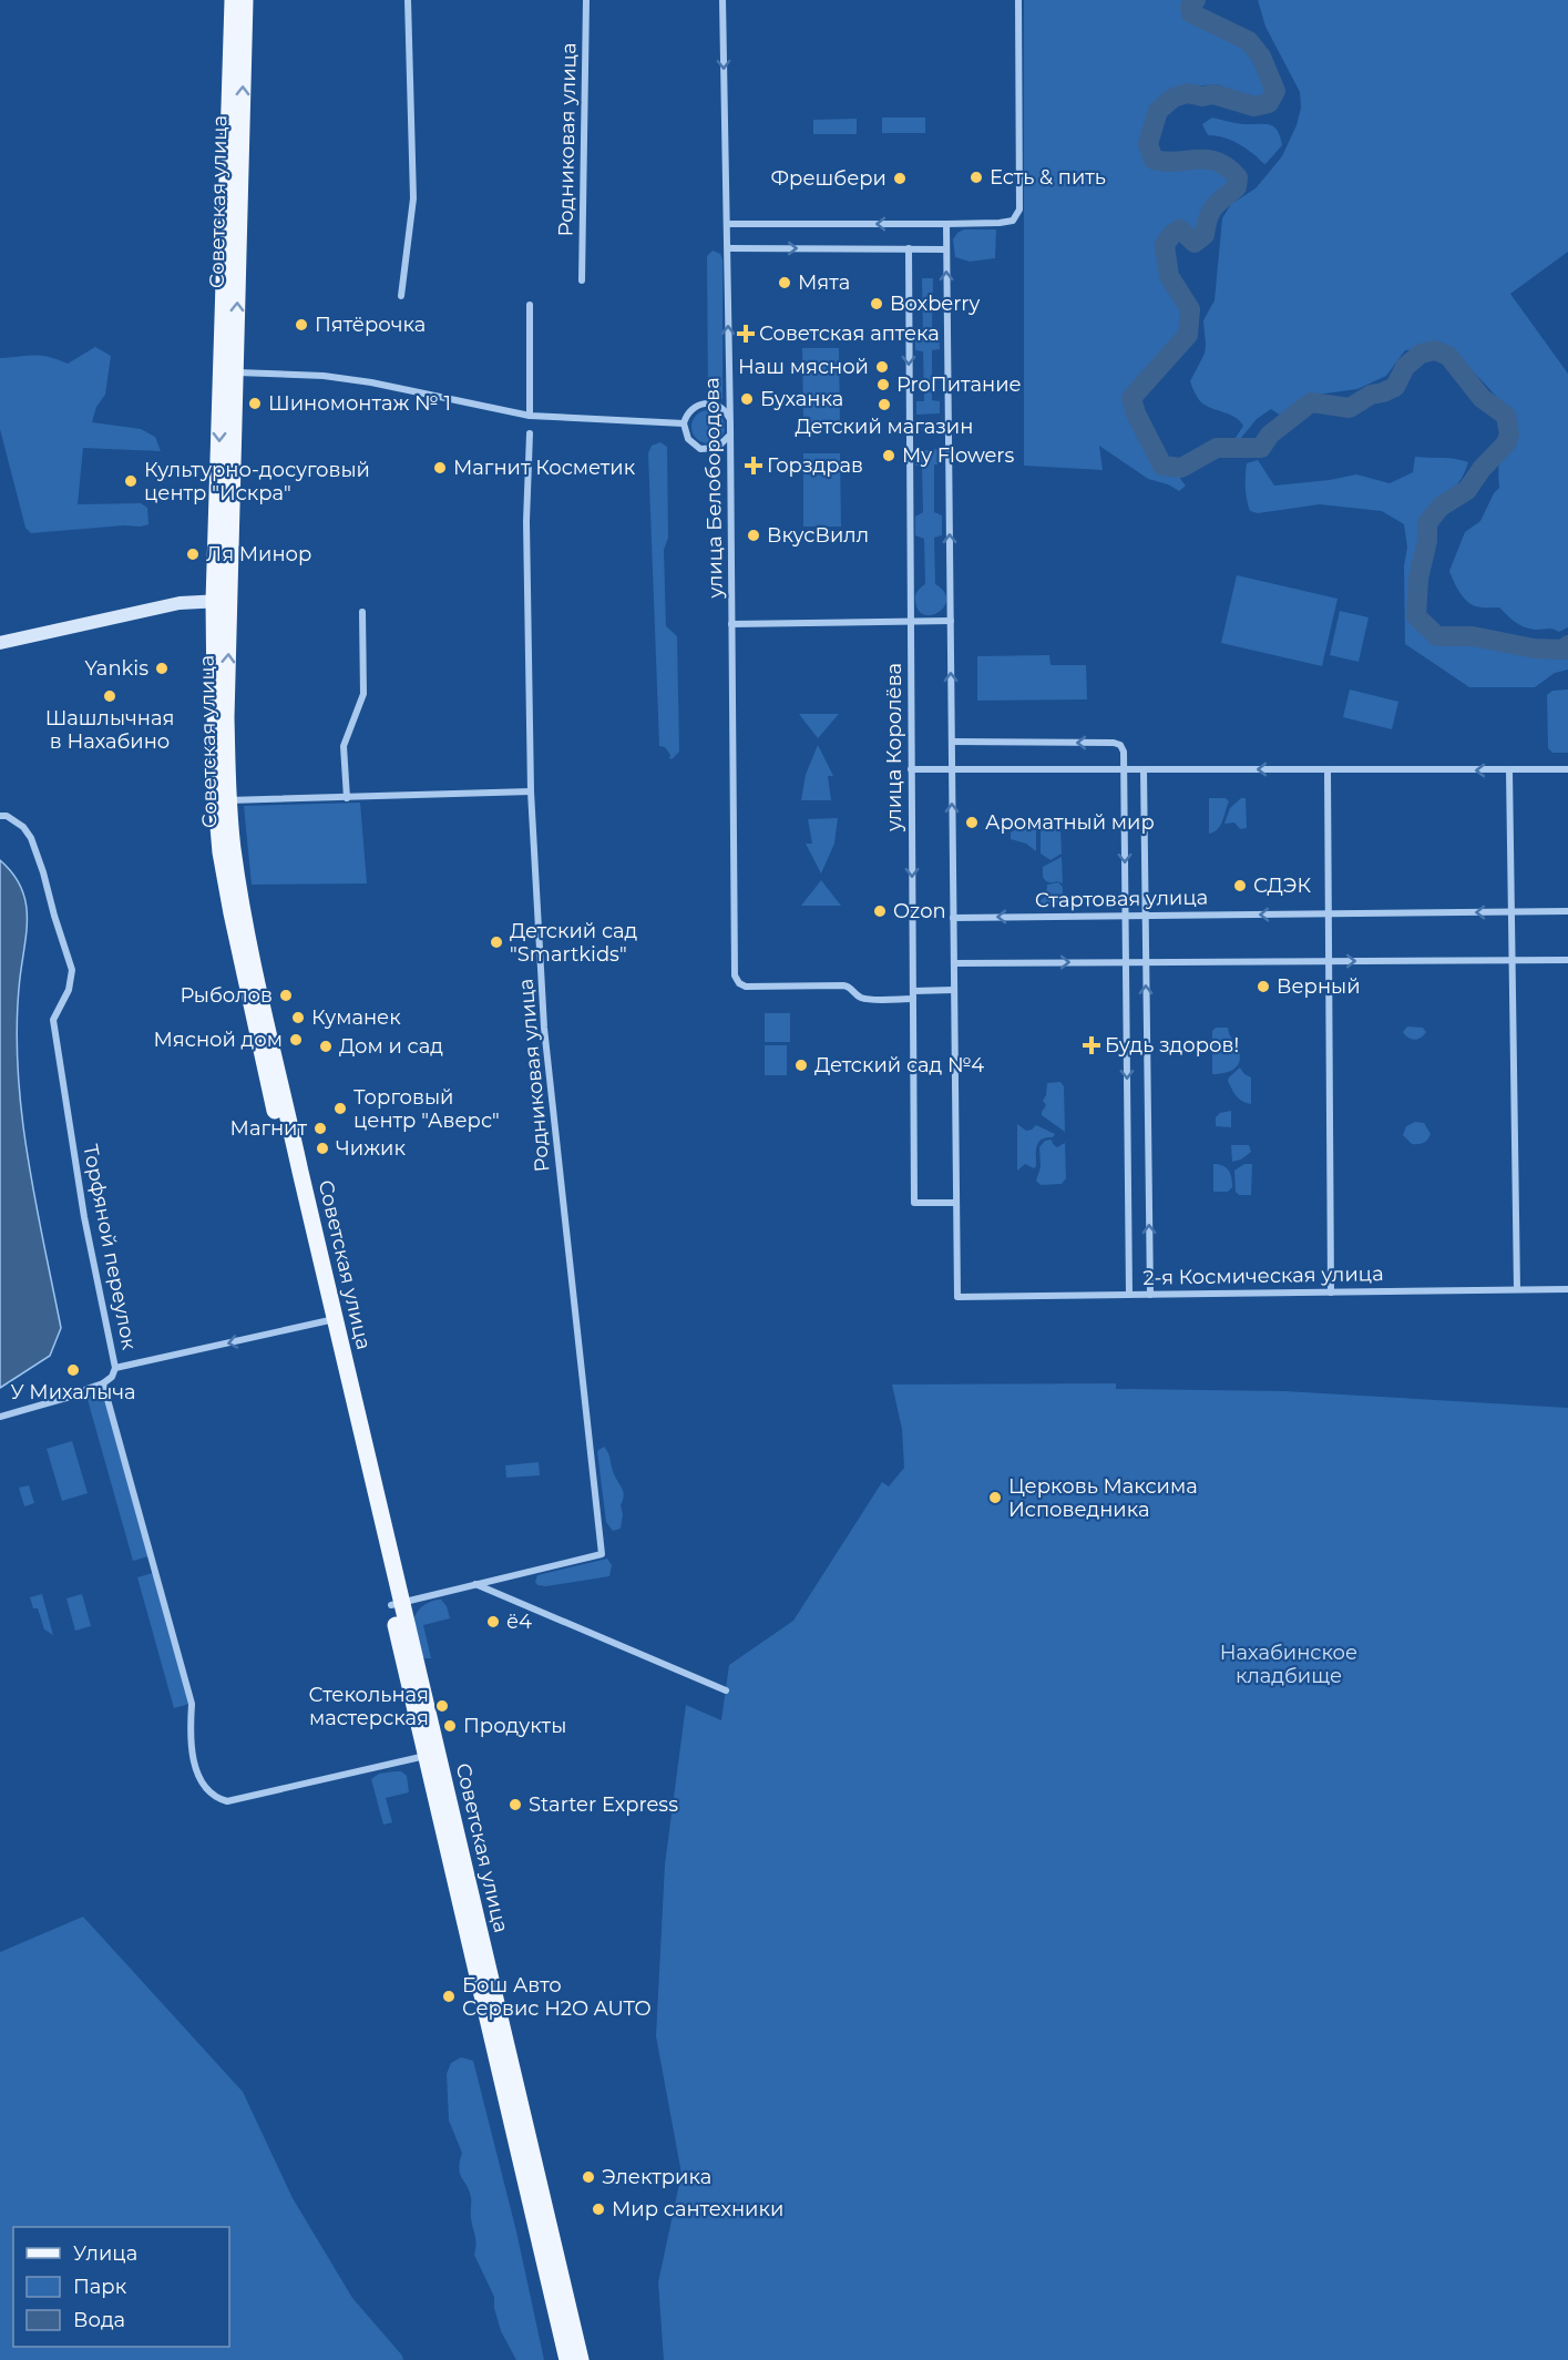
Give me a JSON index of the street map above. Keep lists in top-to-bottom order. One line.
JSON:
{"streets":{"main road":["Советская улица"],"street":["Родниковая улица","улица Белобородова","улица Королёва","Стартовая улица","Торфяной переулок","2-я Космическая улица"]},"crossings":[["улица Белобородова","улица Королёва"],["улица Королёва","2-я Космическая улица"]],"parks":["Нахабинское кладбище"],"places":{"other":["Есть & пить","Фрешбери","Мята","Boxberry","Пятёрочка","Наш мясной","ProПитание","Буханка","Шиномонтаж № 1","Детский магазин","My Flowers","Магнит Косметик","Культурно-досуговый центр \"Искра\"","ВкусВилл","Ля Минор","Yankis","Шашлычная в Нахабино","Ароматный мир","СДЭК","Ozon","Детский сад \"Smartkids\"","Верный","Рыболов","Куманек","Мясной дом","Дом и сад","Детский сад №4","Торговый центр \"Аверс\"","Магнит","Чижик","У Михалыча","Церковь Максима Исповедника","ё4","Стекольная мастерская","Продукты","Starter Express","Бош Авто Сервис H2O AUTO","Электрика","Мир сантехники"],"health":["Советская аптека","Горздрав","Будь здоров!"]},"legend":["Улица","Парк","Вода"]}
